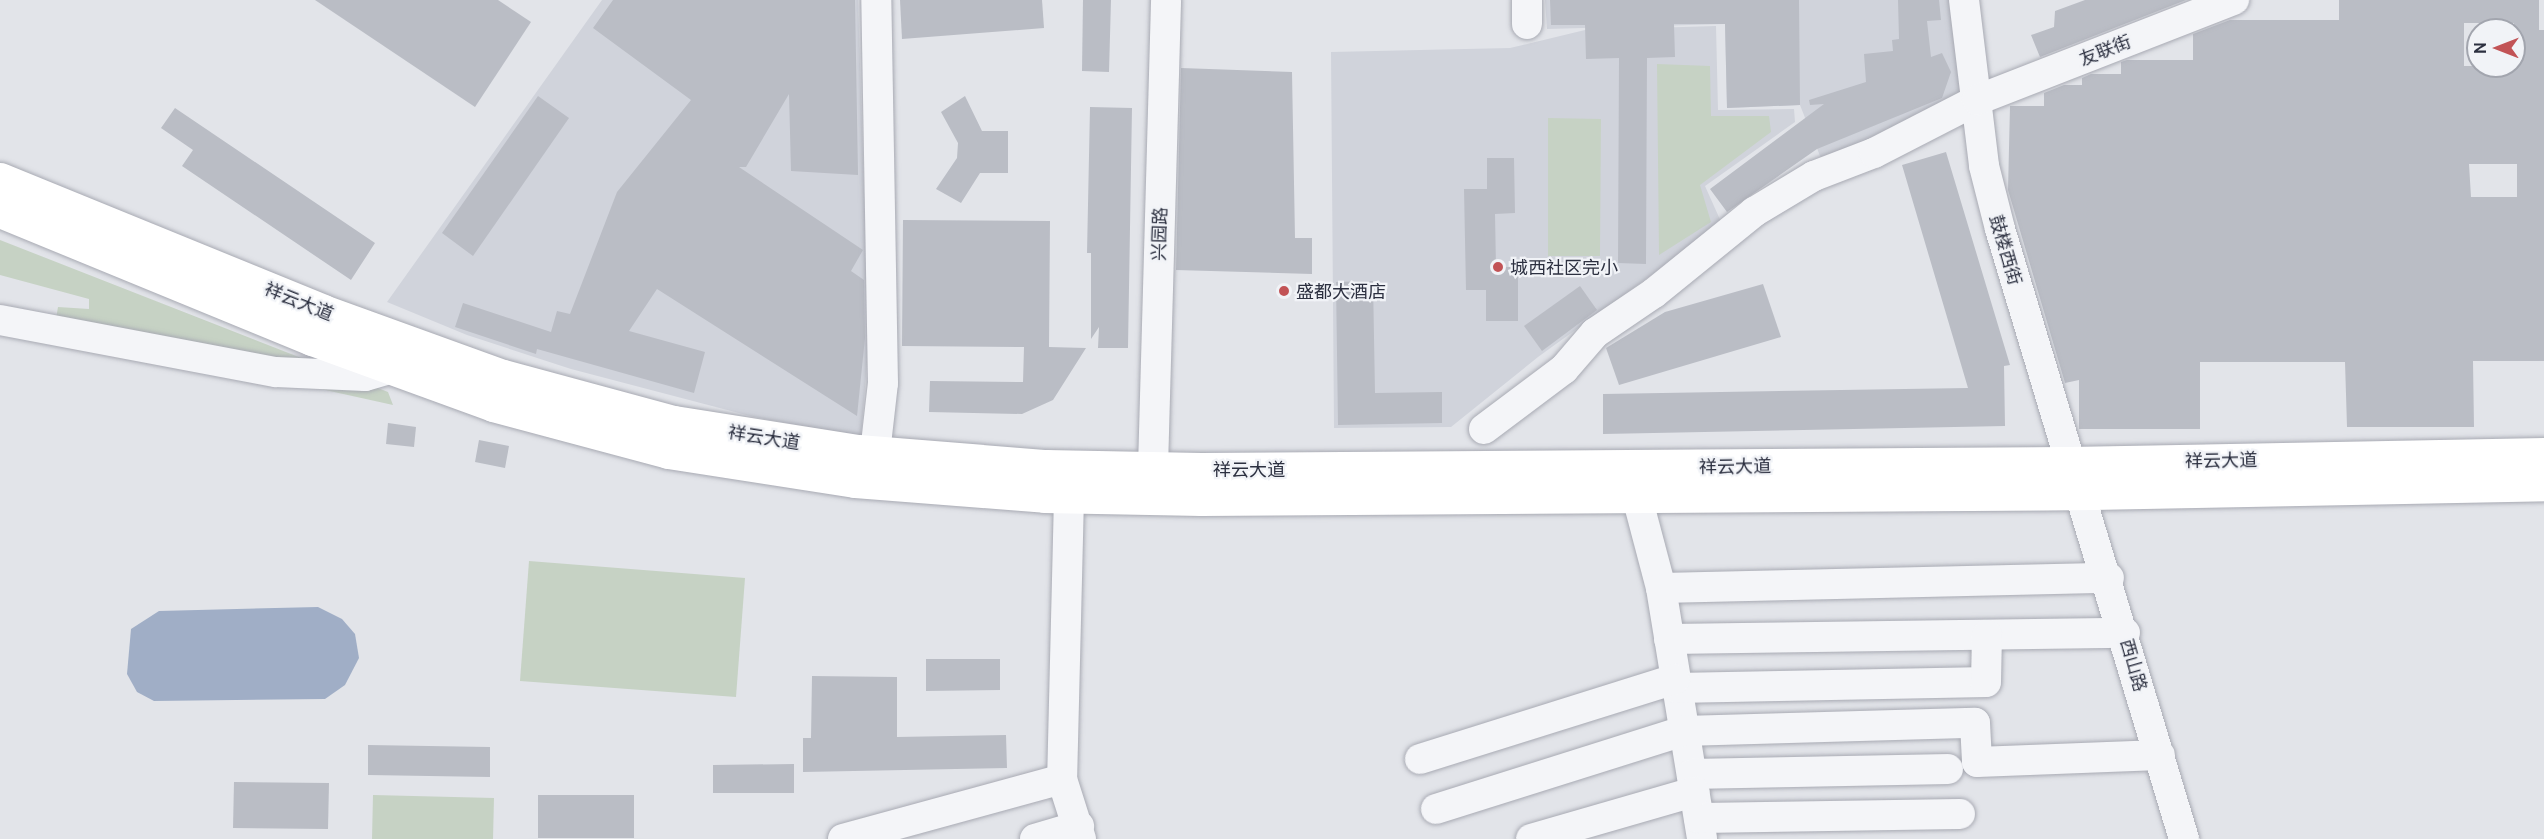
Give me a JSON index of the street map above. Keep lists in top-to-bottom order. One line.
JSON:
{"streets":{"highway":["祥云大道"],"street":["友联街","兴园路","鼓楼西街","西山路"]},"crossings":[["友联街","鼓楼西街"],["兴园路","祥云大道"],["鼓楼西街","祥云大道"],["鼓楼西街","西山路"],["祥云大道","西山路"]],"places":["城西社区完小","盛都大酒店"],"north":"left"}
